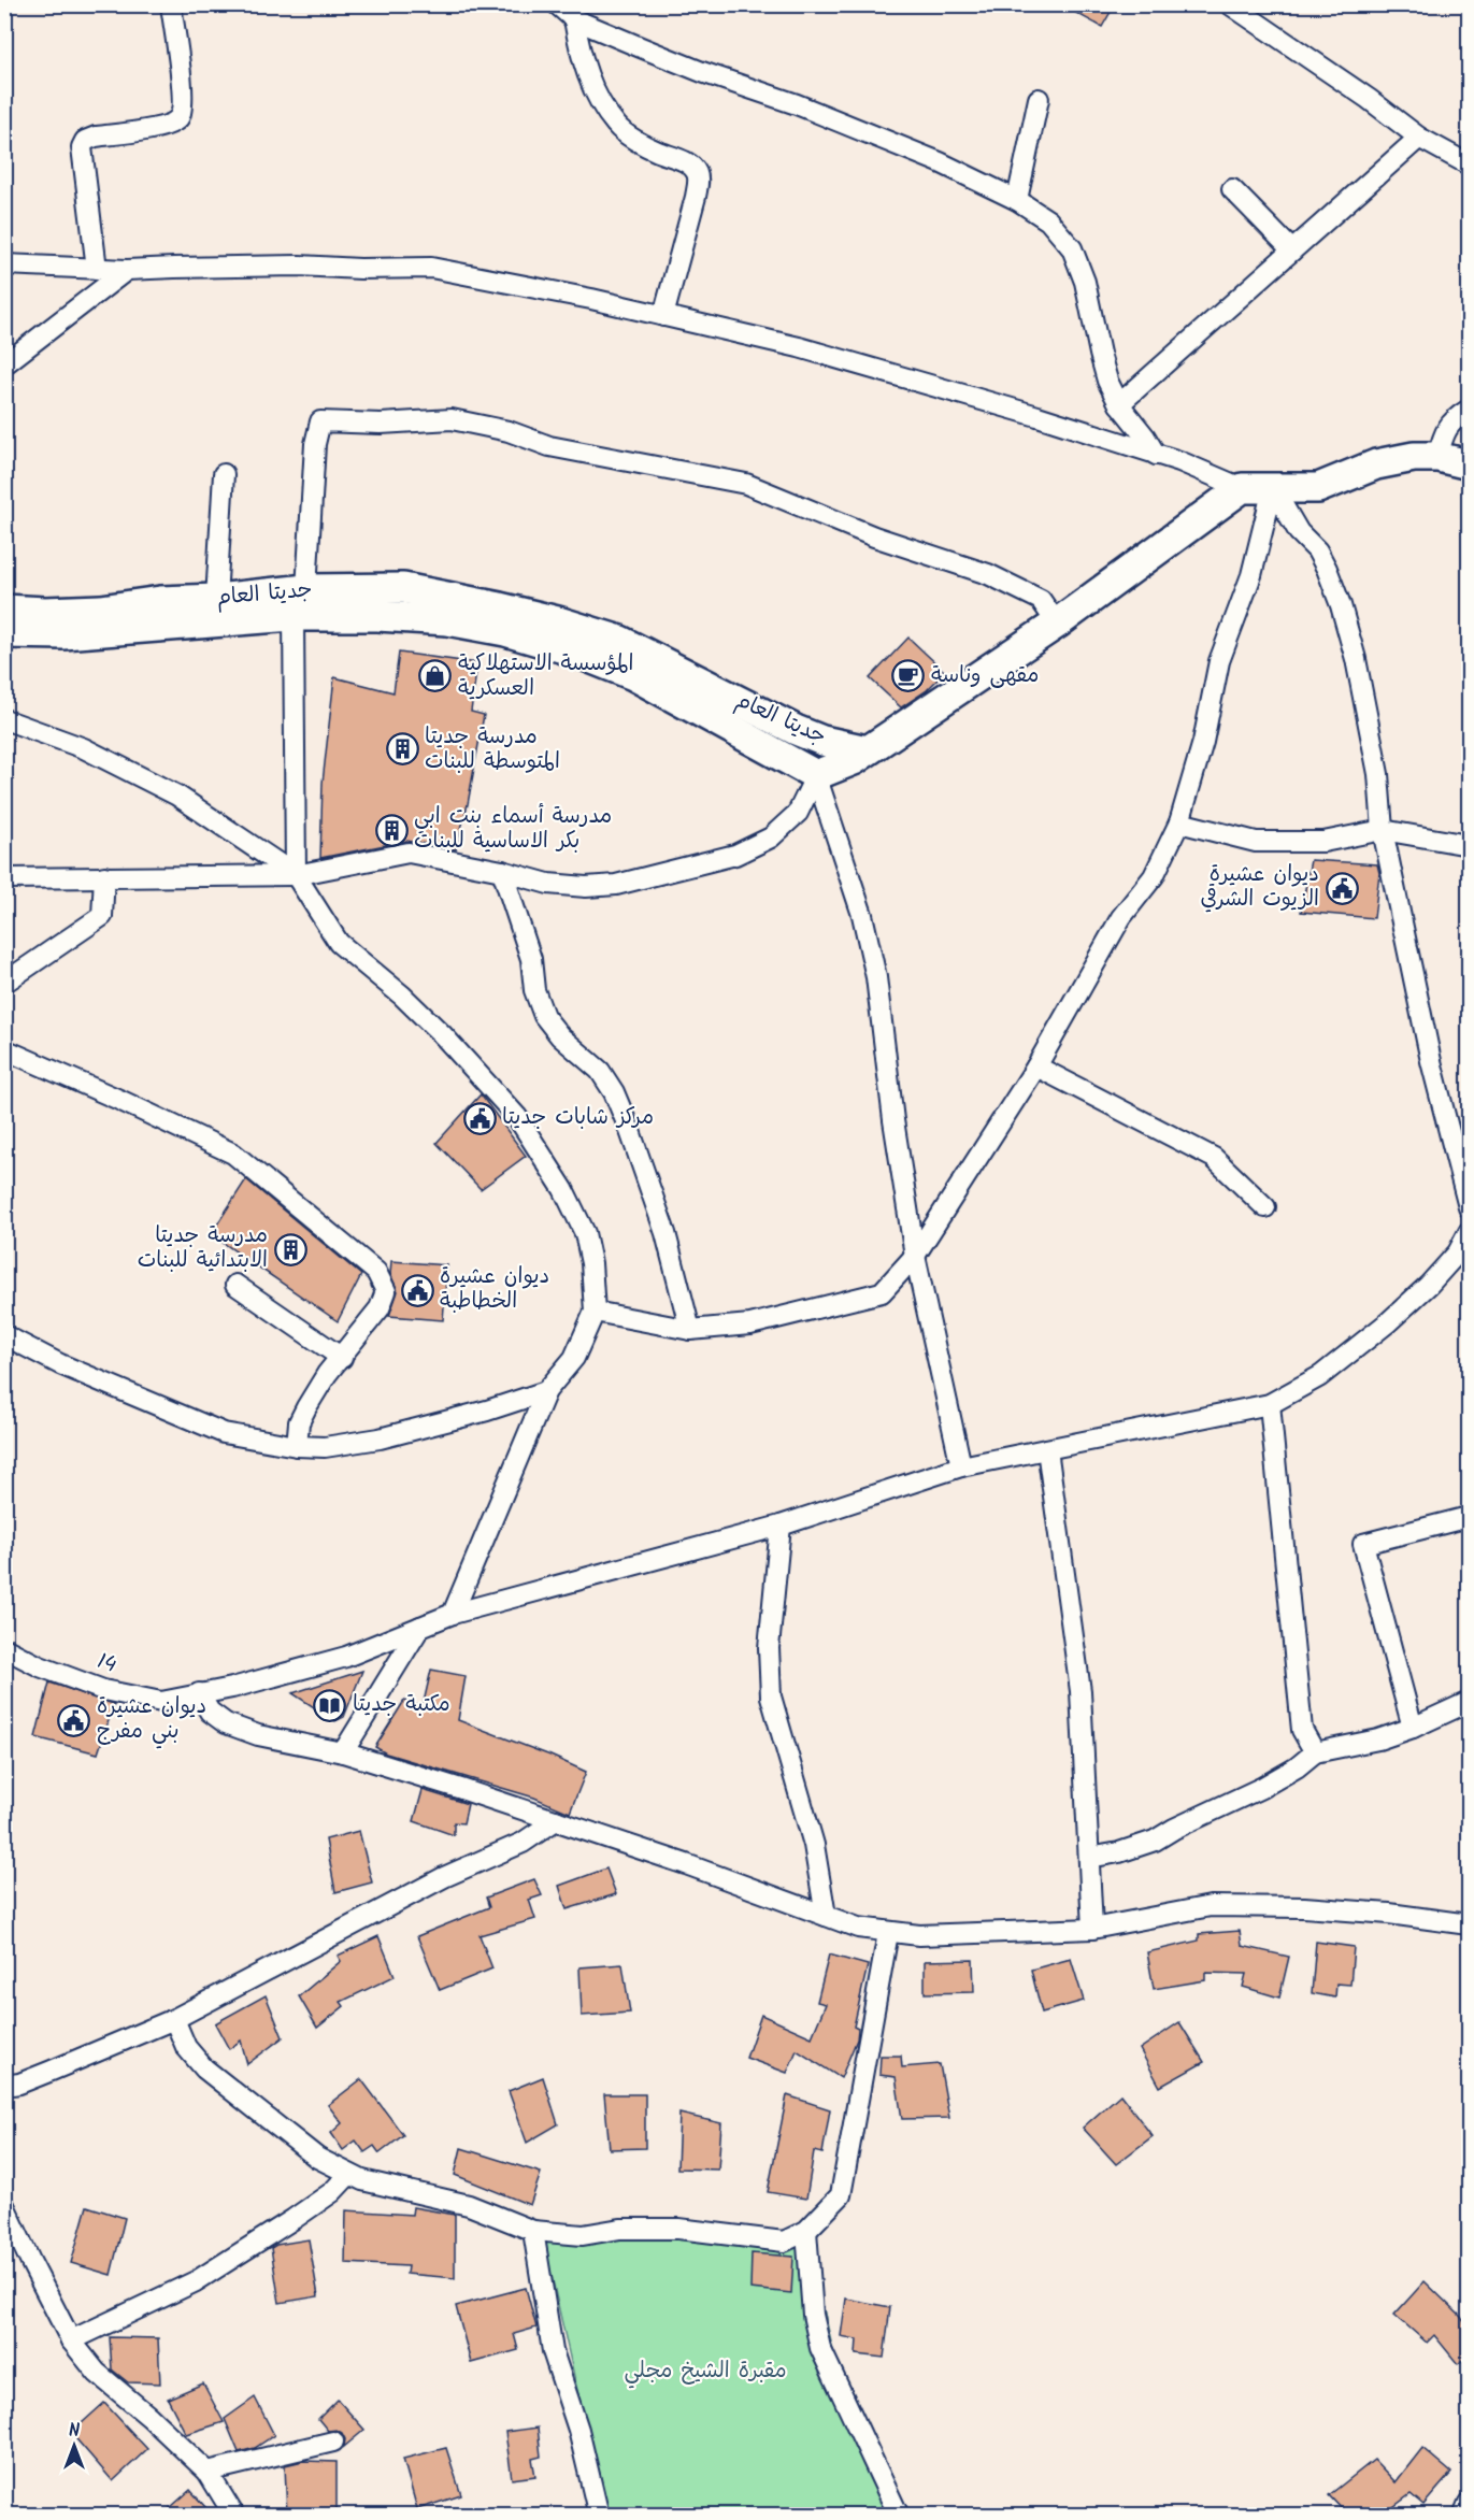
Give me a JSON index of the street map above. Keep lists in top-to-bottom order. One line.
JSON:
{"streets":{"main road":["جديتا العام"],"street":["14"]},"parks":["مقبرة الشيخ مجلي"],"places":{"shop":["المؤسسة الاستهلاكية العسكرية"],"cafe":["مقهى وناسة"],"building":["مدرسة جديتا المتوسطة للبنات","مدرسة أسماء بنت ابي بكر الاساسية للبنات","مدرسة جديتا الابتدائية للبنات"],"public building":["ديوان عشيرة الزيوت الشرقي","مركز شابات جديتا","ديوان عشيرة الخطاطبة","ديوان عشيرة بني مفرج"],"library":["مكتبة جديتا"]},"north":"top"}
